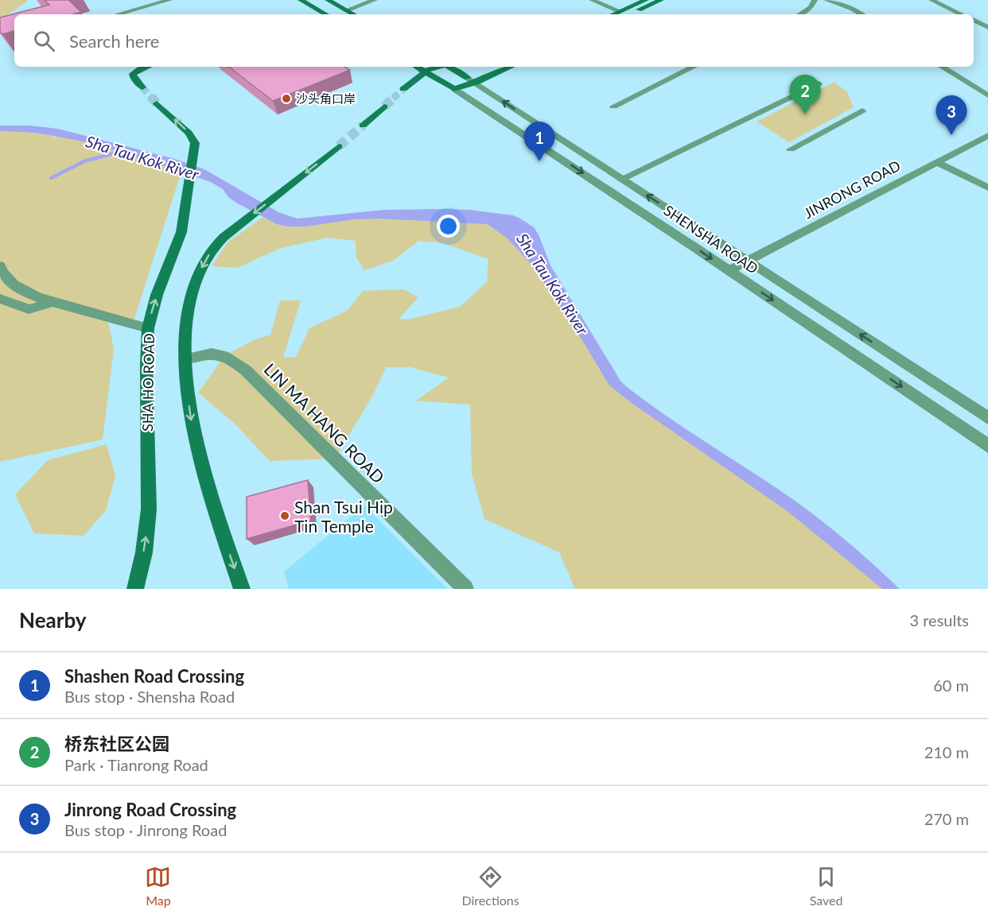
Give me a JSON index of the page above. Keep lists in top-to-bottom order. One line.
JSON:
{"streets":{"main road":["SHENSHA ROAD","SHA HO ROAD"],"street":["JINRONG ROAD","LIN MA HANG ROAD"]},"crossings":[["JINRONG ROAD","SHENSHA ROAD"]],"water":["Sha Tau Kok River"],"places":["沙头角口岸","Shan Tsui Hip Tin Temple"],"page":{"search":"Search here","pins":["2","3","1"],"heading":["Nearby","3 results"],"list":[{"mark":"1","name":"Shashen Road Crossing","note":"Bus stop · Shensha Road","value":"60 m"},{"mark":"2","name":"桥东社区公园","note":"Park · Tianrong Road","value":"210 m"},{"mark":"3","name":"Jinrong Road Crossing","note":"Bus stop · Jinrong Road","value":"270 m"}],"nav":["Map","Directions","Saved"]}}
